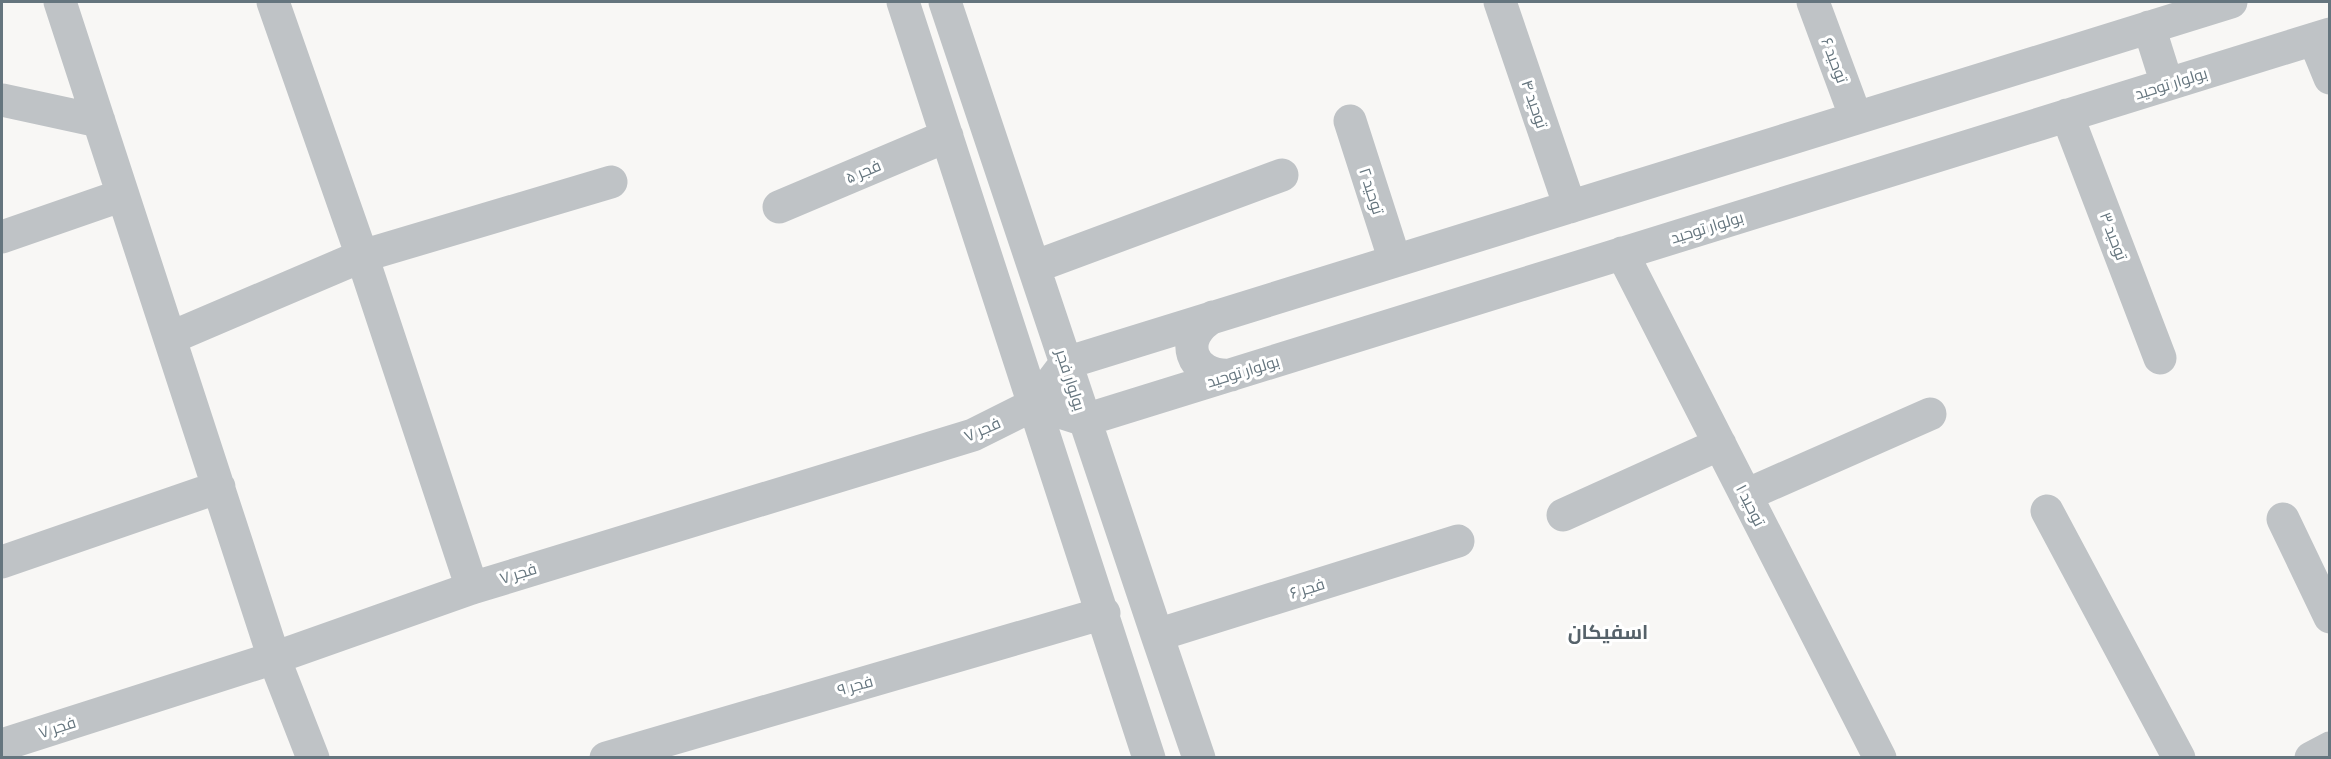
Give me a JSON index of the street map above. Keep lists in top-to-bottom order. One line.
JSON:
{"streets":{"street":["توحید ۶","بولوار توحید","توحید ۴","فجر ۵","توحید ۲","توحید ۳","بولوار فجر","فجر ۷","توحید ۱","فجر ۶","فجر ۹"]},"crossings":[["بولوار توحید","توحید ۳"],["بولوار توحید","بولوار فجر"],["بولوار توحید","توحید ۱"],["بولوار فجر","فجر ۶"]],"districts":["اسفیکان"]}
